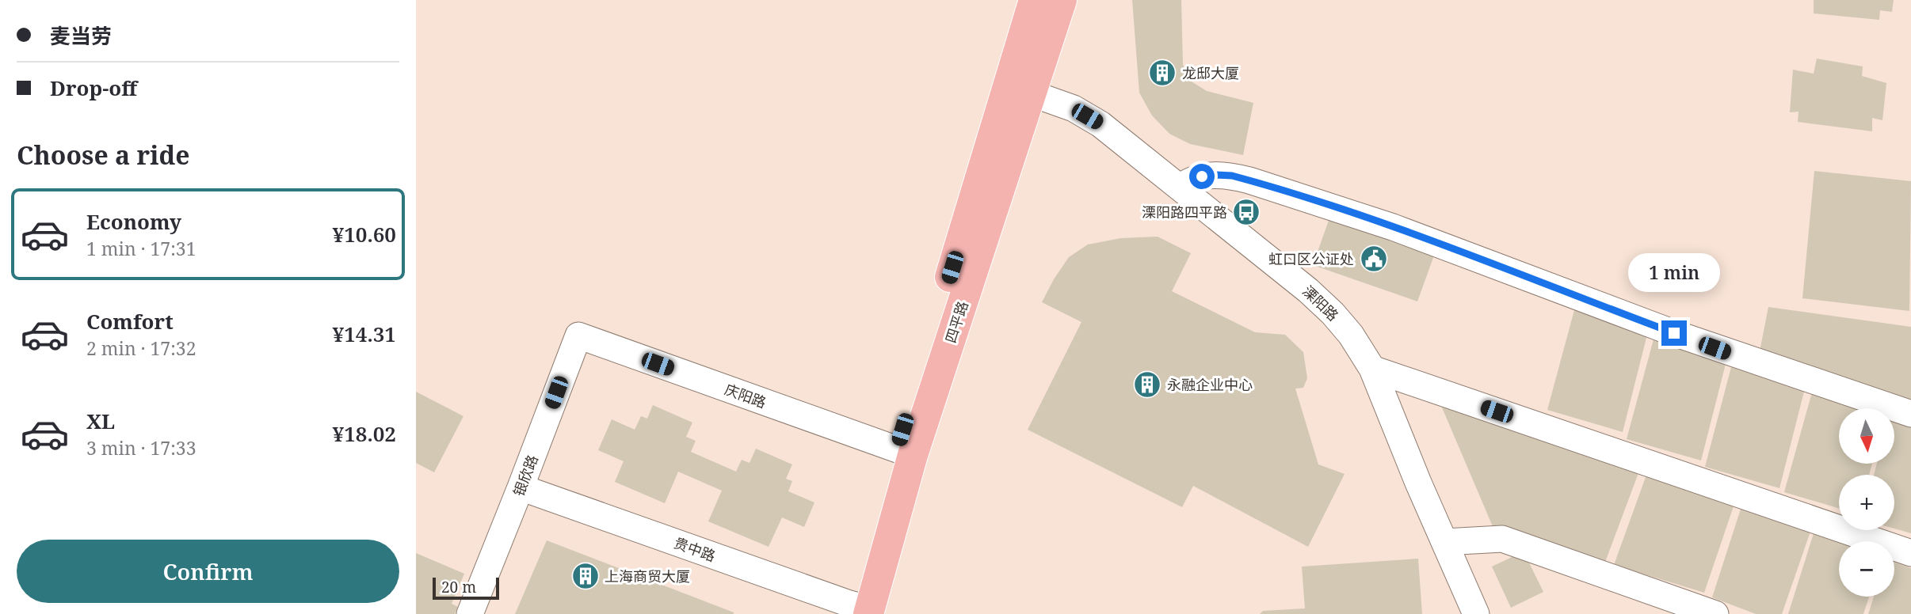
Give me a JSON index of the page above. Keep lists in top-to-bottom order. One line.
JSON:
{"streets":{"main road":["四平路"],"street":["溧阳路","庆阳路","银欣路","贵中路"]},"crossings":[["溧阳路","四平路"],["四平路","庆阳路"],["四平路","贵中路"],["庆阳路","银欣路"],["银欣路","贵中路"]],"places":{"building":["龙邸大厦","永融企业中心","上海商贸大厦"],"bus stop":["溧阳路四平路"],"public building":["虹口区公证处"]},"scale_bar":"20 m","north":"bottom","page":{"banner":["麦当劳","Drop-off"],"heading":"Choose a ride","list":[{"name":"Economy","note":"1 min · 17:31","value":"¥10.60"},{"name":"Comfort","note":"2 min · 17:32","value":"¥14.31"},{"name":"XL","note":"3 min · 17:33","value":"¥18.02"}],"bubble":"1 min","map_buttons":["+","−"],"buttons":"Confirm","scale":"20 m"}}
